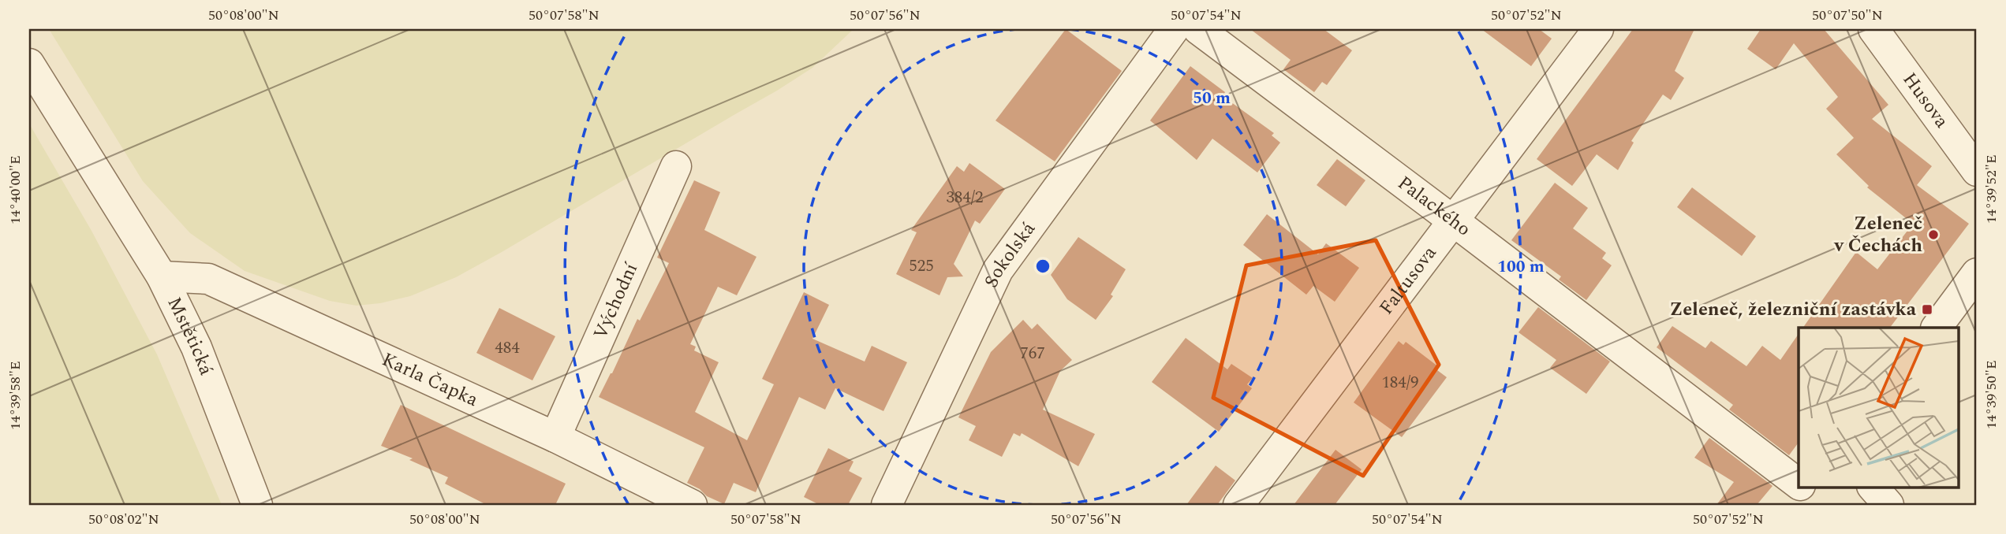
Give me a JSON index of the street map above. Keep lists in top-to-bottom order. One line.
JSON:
{"streets":{"street":["Husova","Palackého","Sokolská","Faltusova","Východní","Mstětická","Karla Čapka"]},"crossings":[["Palackého","Faltusova"],["Východní","Karla Čapka"],["Mstětická","Karla Čapka"]],"places":{"other":["Zeleneč v Čechách"],"transit":["Zeleneč, železniční zastávka"]},"house_numbers":["384/2","525","484","767","184/9"],"coordinates":["50°08'00\"N","50°07'58\"N","50°07'56\"N","50°07'54\"N","50°07'52\"N","50°07'50\"N","14°39'52\"E","14°40'00\"E","14°39'50\"E","14°39'58\"E","50°08'02\"N"],"rings":["50 m","100 m"]}
